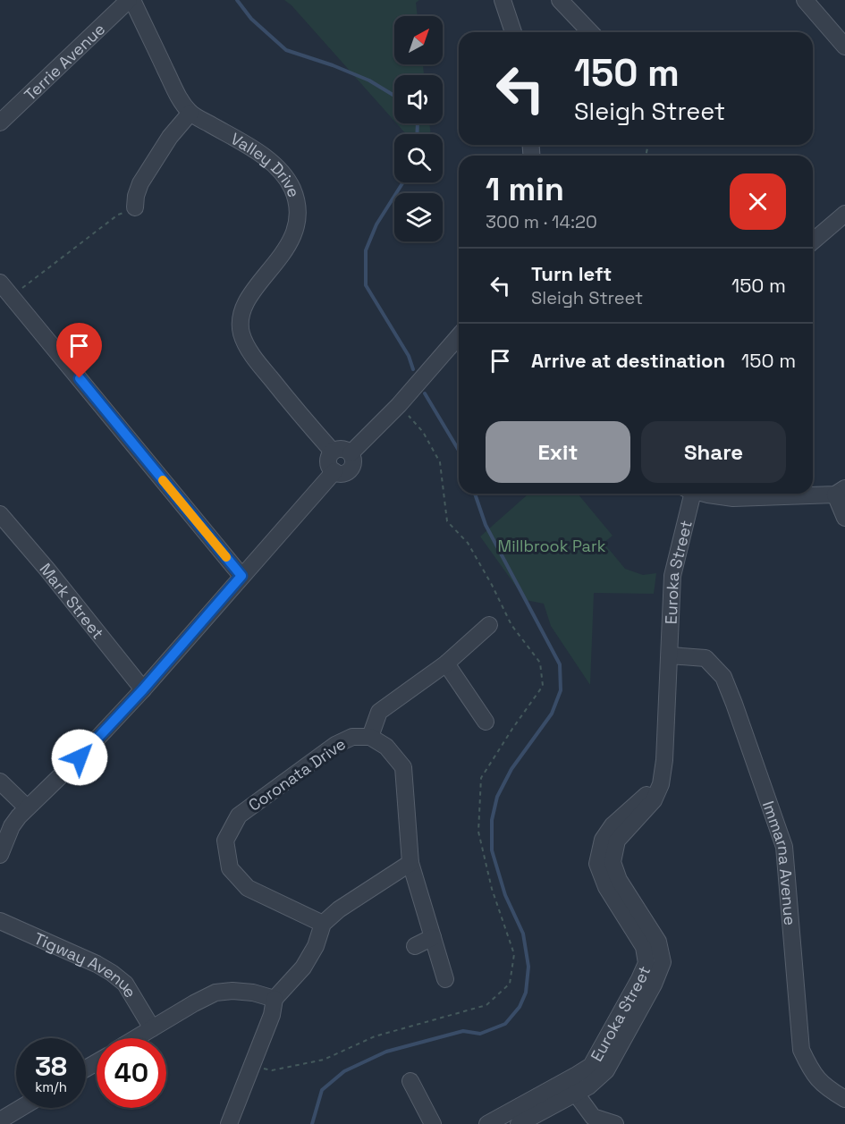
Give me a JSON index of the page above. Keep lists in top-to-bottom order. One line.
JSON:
{"streets":{"street":["Terrie Avenue","Valley Drive","Euroka Street","Mark Street","Coronata Drive","Immarna Avenue","Tigway Avenue"]},"crossings":[["Terrie Avenue","Valley Drive"],["Euroka Street","Immarna Avenue"]],"parks":["Millbrook Park"],"north":"top right","page":{"turn":["150 m","Sleigh Street"],"heading":["1 min","300 m · 14:20"],"list":[{"name":"Turn left","note":"Sleigh Street","value":"150 m"},{"name":"Arrive at destination","value":"150 m"}],"buttons":["Exit","Share"],"speed":"38 km/h","limit":"40"}}
